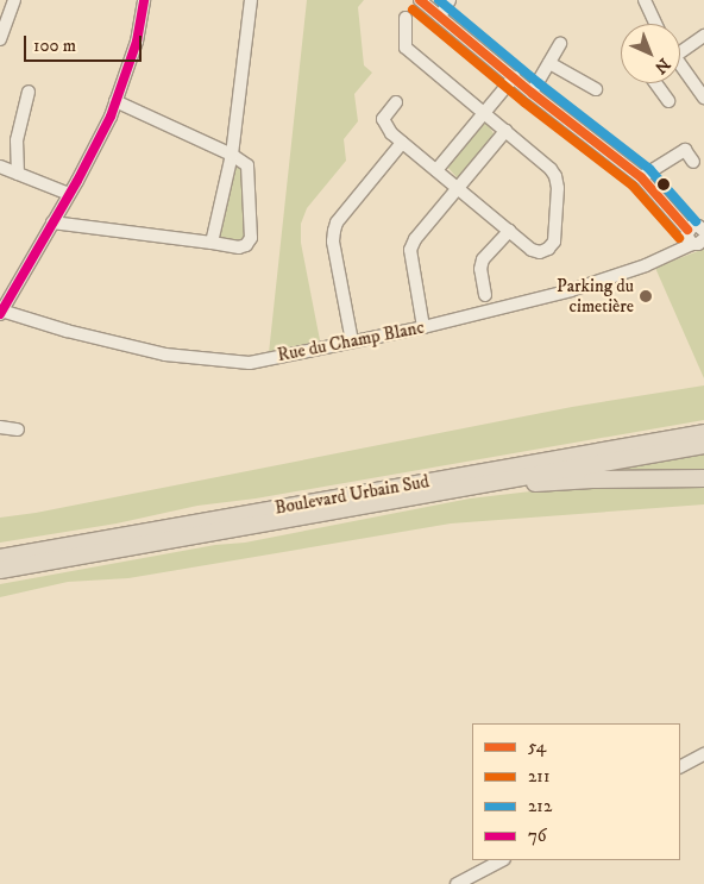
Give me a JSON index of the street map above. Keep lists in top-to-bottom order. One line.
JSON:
{"streets":{"highway":["Boulevard Urbain Sud"],"street":["Rue du Champ Blanc"]},"places":["Parking du cimetière"],"lines":["transit line 54","transit line 212","transit line 76","transit line 211"],"legend":["54","211","212","76"],"scale_bar":"100 m","north":"bottom right"}
